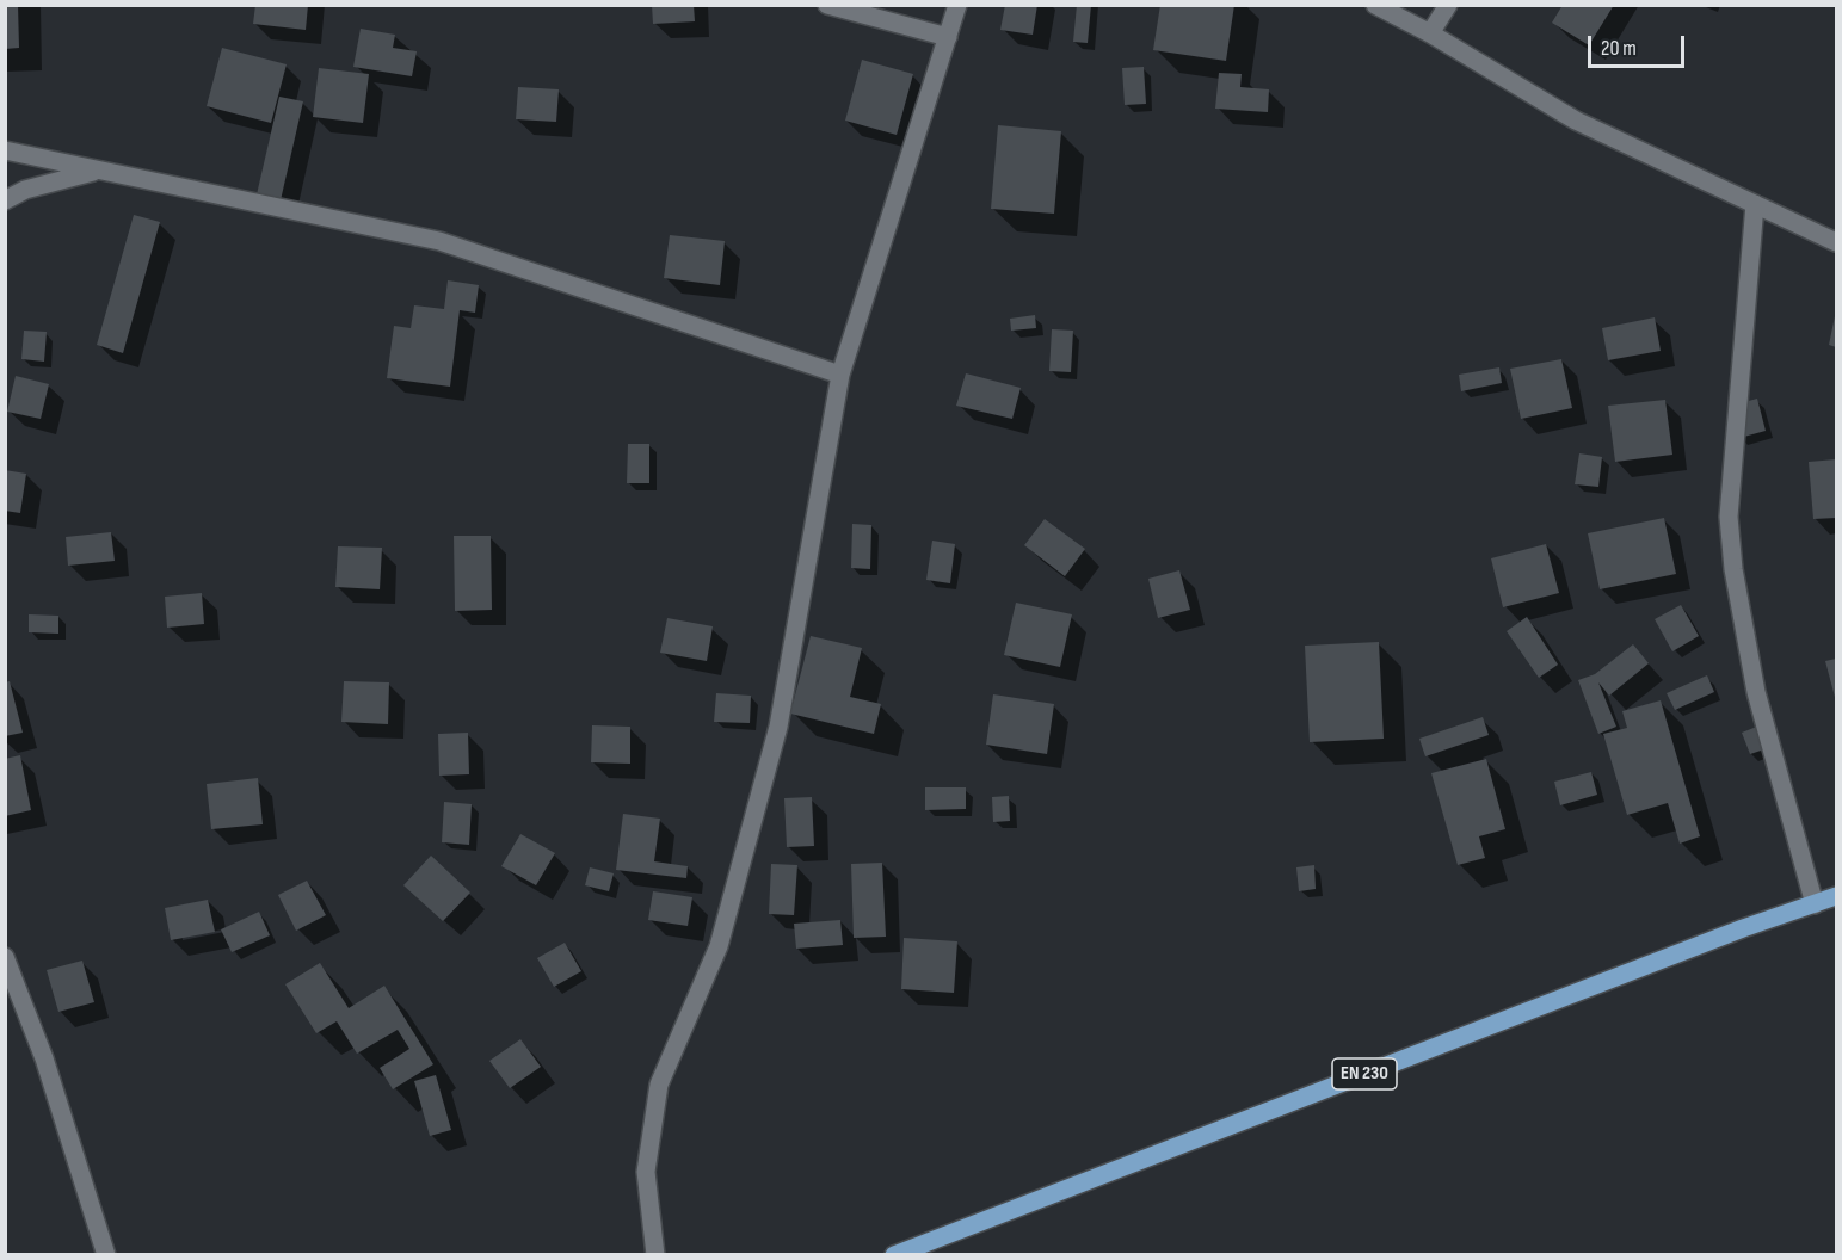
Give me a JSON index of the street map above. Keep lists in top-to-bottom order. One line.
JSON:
{"streets":{"main road":["EN 230"]},"scale_bar":"20 m"}
